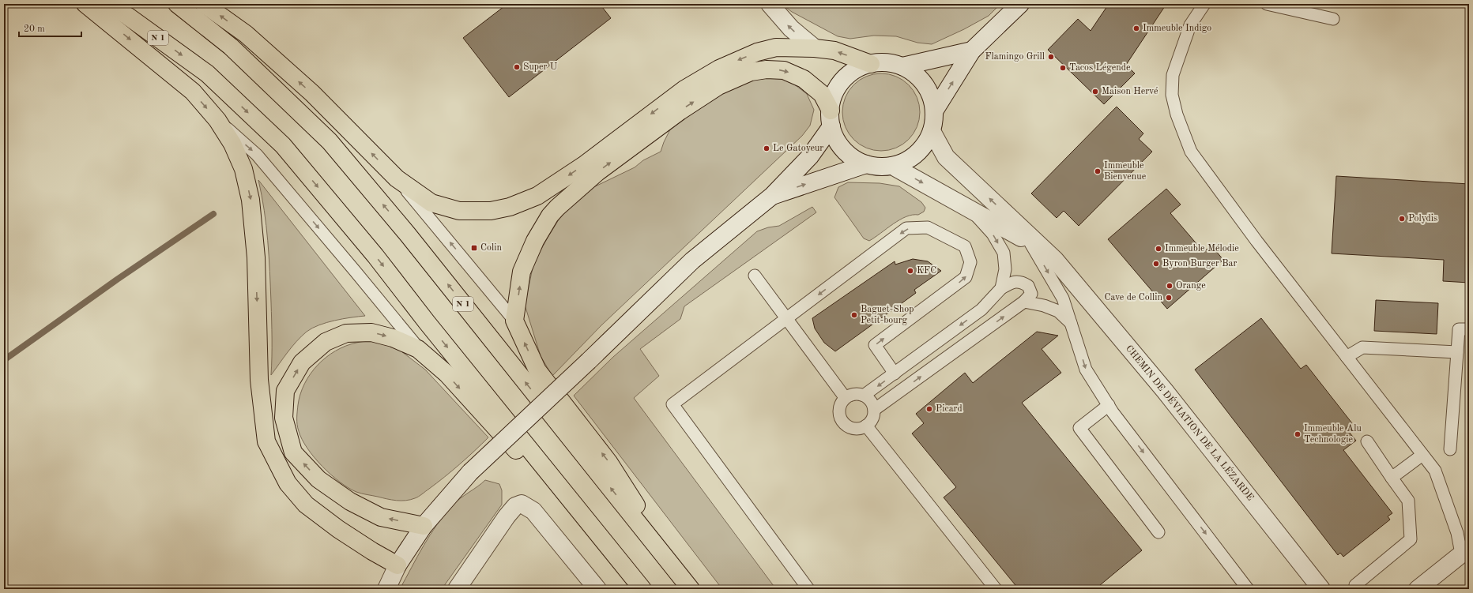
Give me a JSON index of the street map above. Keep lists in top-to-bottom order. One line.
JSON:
{"streets":{"highway":["N 1"],"main road":["CHEMIN DE DÉVIATION DE LA LÉZARDE"]},"places":{"other":["Immeuble Indigo","Flamingo Grill","Super U","Tacos Légende","Maison Hervé","Le Gatoyeur","Immeuble Bienvenue","Polydis","Immeuble Mélodie","Byron Burger Bar","KFC","Orange","Cave de Collin","Baguet-Shop Petit-bourg","Picard","Immeuble Alu Technologie"],"transit":["Colin"]},"scale_bar":"20 m"}
